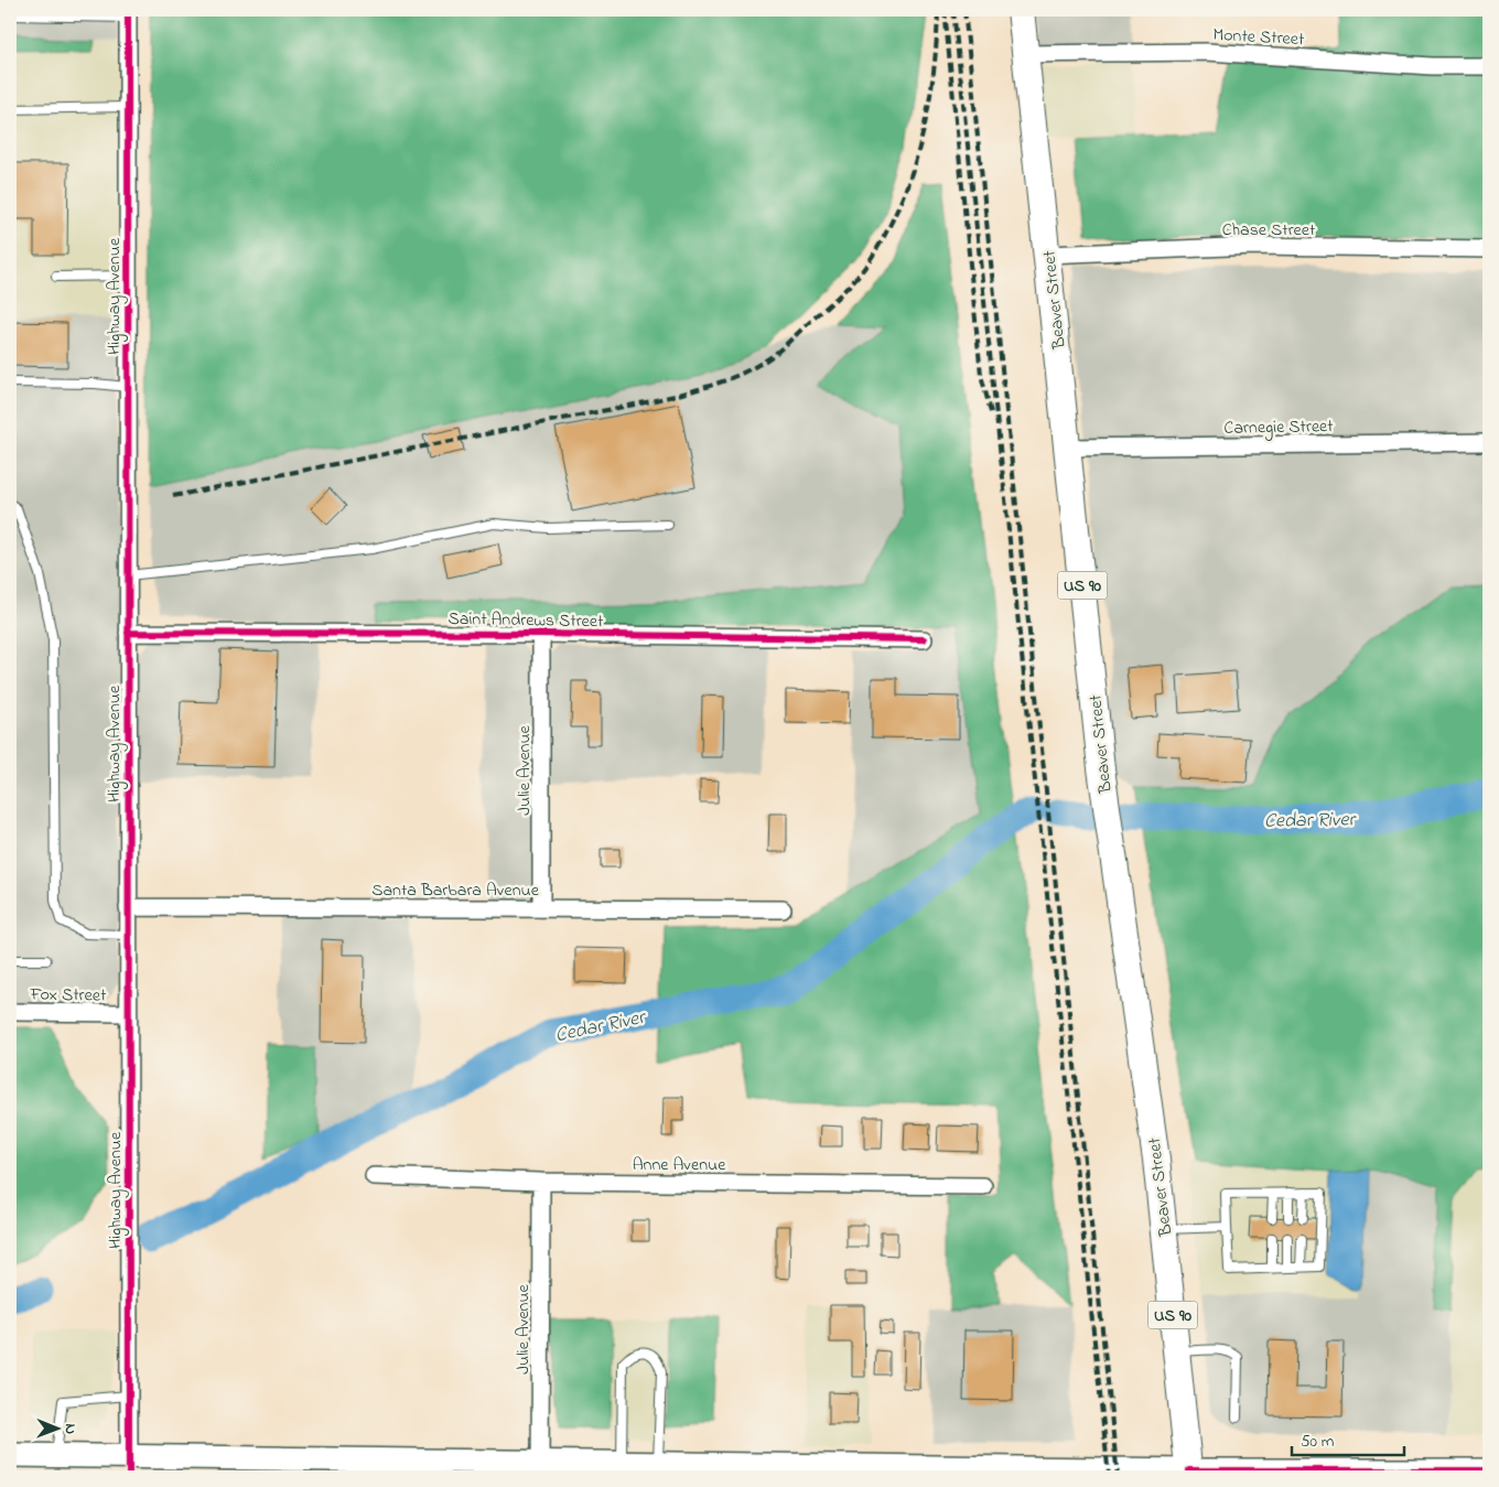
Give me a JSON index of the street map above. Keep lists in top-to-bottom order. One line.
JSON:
{"streets":{"main road":["Beaver Street","US 90"],"street":["Monte Street","Chase Street","Highway Avenue","Carnegie Street","Saint Andrews Street","Julie Avenue","Santa Barbara Avenue","Fox Street","Anne Avenue"]},"crossings":[["Monte Street","Beaver Street"],["Chase Street","Beaver Street"],["Highway Avenue","Saint Andrews Street"],["Highway Avenue","Santa Barbara Avenue"],["Highway Avenue","Fox Street"],["Beaver Street","Carnegie Street"],["Saint Andrews Street","Julie Avenue"],["Julie Avenue","Santa Barbara Avenue"],["Julie Avenue","Anne Avenue"]],"water":["Cedar River"],"scale_bar":"50 m","north":"right"}
